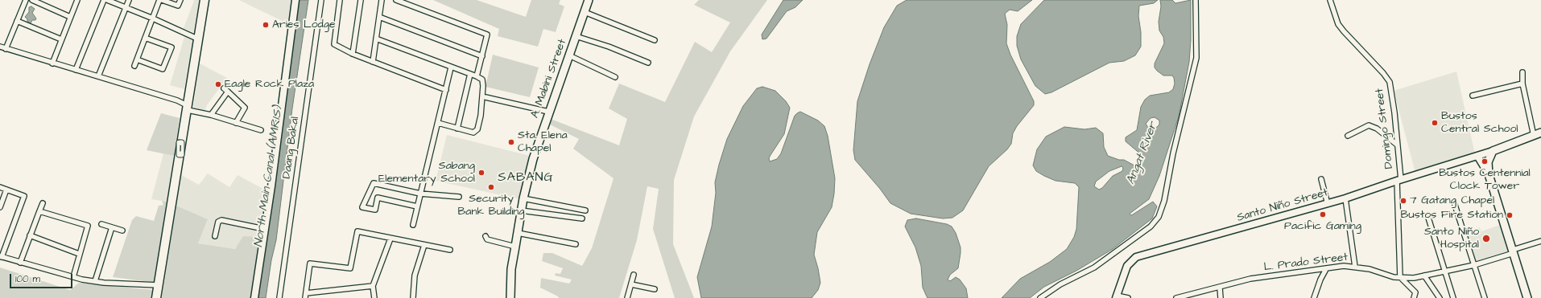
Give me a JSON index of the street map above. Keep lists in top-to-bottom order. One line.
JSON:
{"streets":{"highway":["1"],"main road":["A. Mabini Street"],"street":["Domingo Street","Daang Bakal","Santo Niño Street","L. Prado Street"]},"crossings":[["Domingo Street","Santo Niño Street"],["Domingo Street","L. Prado Street"]],"districts":["SABANG"],"water":["Angat River","North Main Canal (AMRIS)"],"places":["Aries Lodge","Eagle Rock Plaza","Bustos Central School","Sta. Elena Chapel","Bustos Centennial Clock Tower","Sabang Elementary School","Security Bank Building","7 Gatang Chapel","Pacific Gaming","Bustos Fire Station","Santo Niño Hospital"],"scale_bar":"100 m"}
